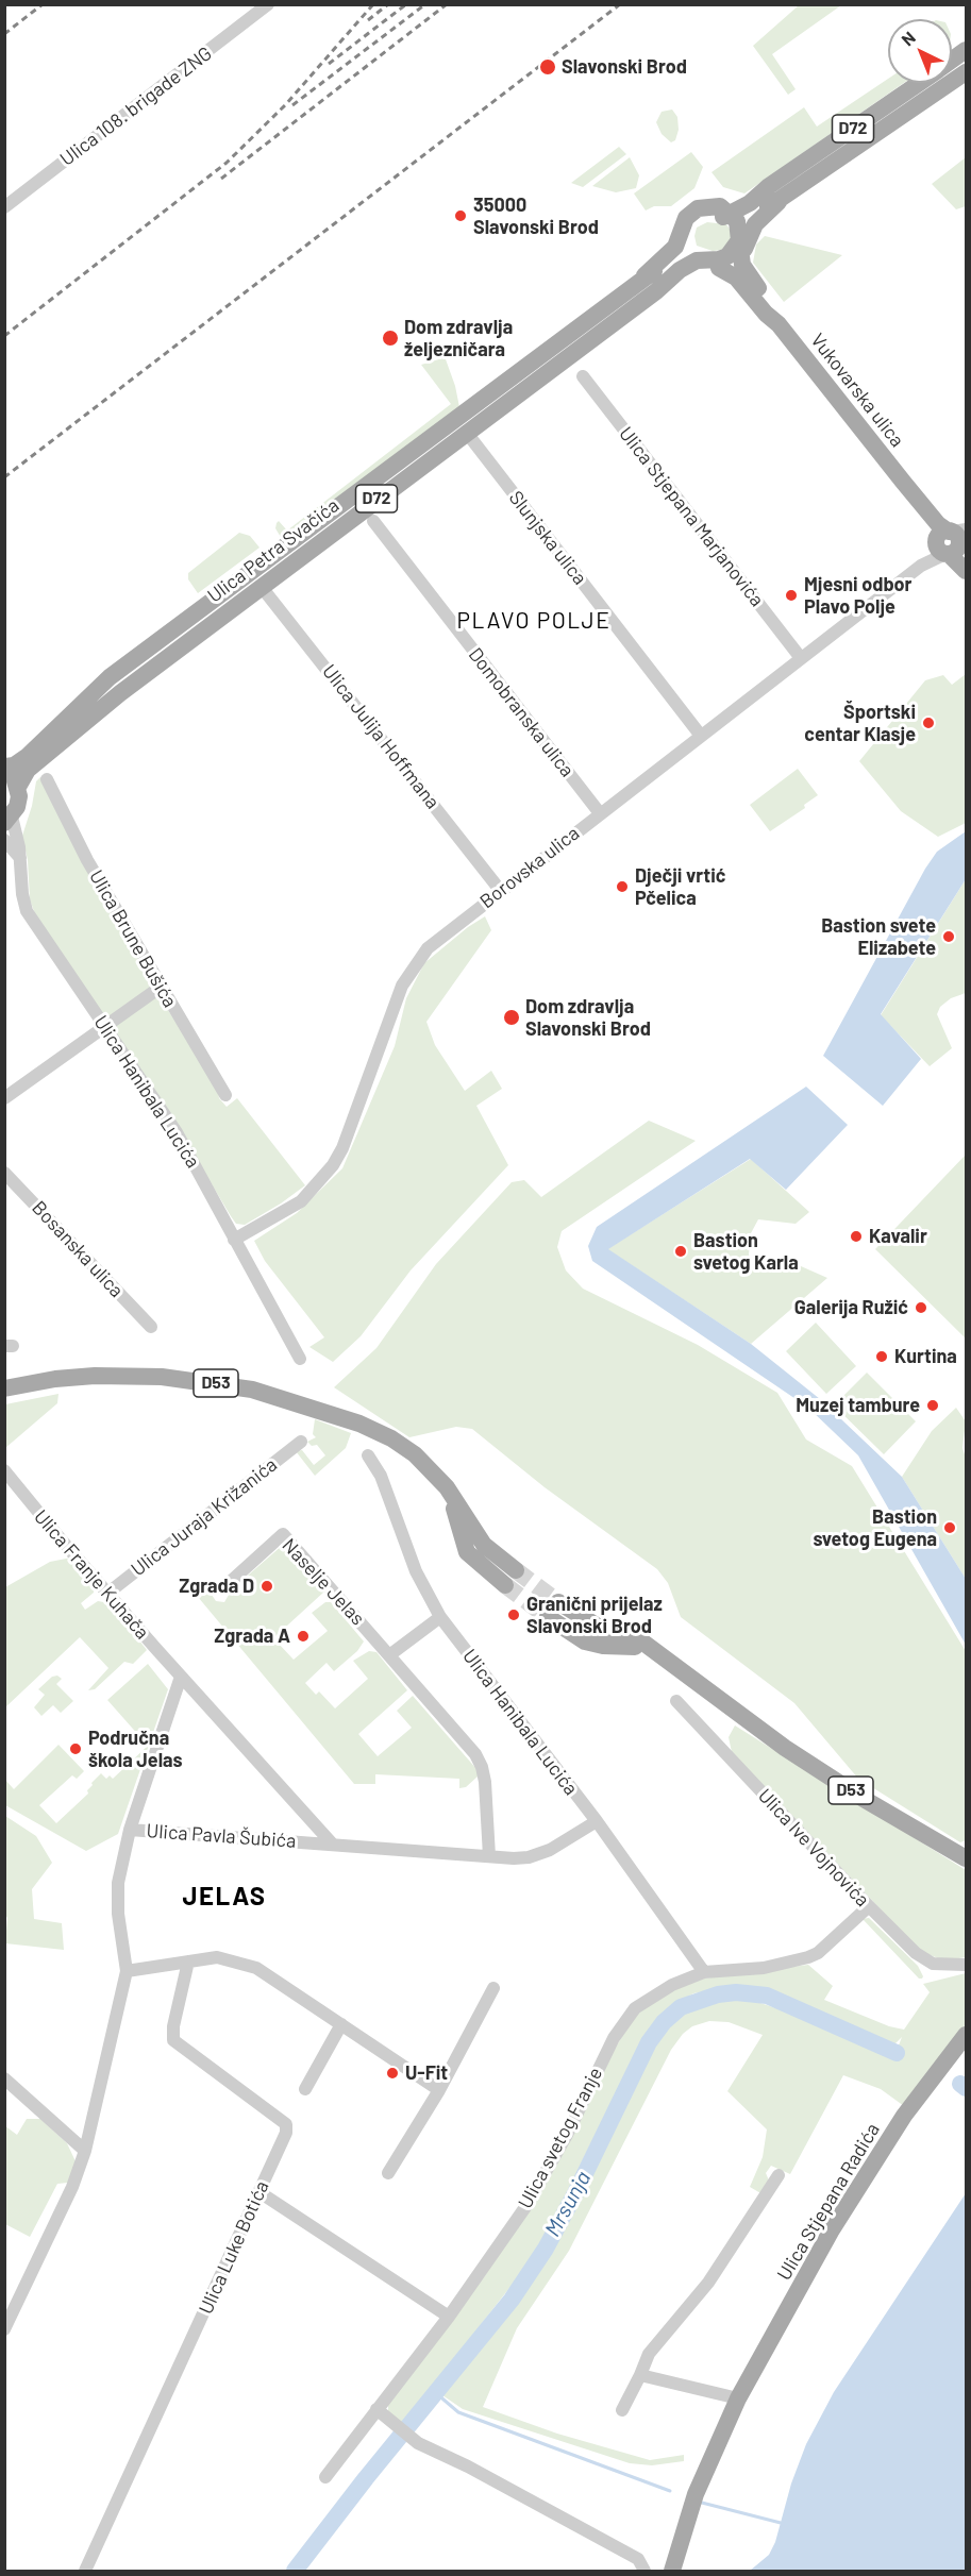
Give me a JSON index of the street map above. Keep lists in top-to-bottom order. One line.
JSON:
{"streets":{"main road":["D72","Vukovarska ulica","Ulica Petra Svačića","D53","Ulica Stjepana Radića"],"street":["Ulica 108. brigade ZNG","Ulica Stjepana Marjanovića","Slunjska ulica","Domobranska ulica","Ulica Julija Hoffmana","Borovska ulica","Ulica Brune Bušića","Ulica Hanibala Lucića","Bosanska ulica","Ulica Juraja Križanića","Ulica Franje Kuhača","Naselje Jelas","Ulica Pavla Šubića","Ulica Ive Vojnovića","Ulica svetog Franje","Ulica Luke Botića"]},"crossings":[["D72","Vukovarska ulica"],["D72","Ulica Petra Svačića"],["D72","Ulica Hanibala Lucića"],["Vukovarska ulica","Ulica Petra Svačića"],["Vukovarska ulica","Borovska ulica"],["Ulica Stjepana Marjanovića","Borovska ulica"],["Slunjska ulica","Ulica Petra Svačića"],["Slunjska ulica","Borovska ulica"],["Ulica Petra Svačića","Ulica Julija Hoffmana"],["Domobranska ulica","Borovska ulica"],["Ulica Julija Hoffmana","Borovska ulica"],["Borovska ulica","Ulica Hanibala Lucića"],["Ulica Hanibala Lucića","Ulica Pavla Šubića"],["Ulica Hanibala Lucića","Ulica svetog Franje"],["Ulica Juraja Križanića","Ulica Franje Kuhača"],["Ulica Franje Kuhača","Ulica Pavla Šubića"],["Naselje Jelas","Ulica Pavla Šubića"],["Ulica Ive Vojnovića","Ulica svetog Franje"]],"districts":["PLAVO POLJE","JELAS"],"water":["Mrsunja"],"places":["Slavonski Brod","35000 Slavonski Brod","Dom zdravlja željezničara","Mjesni odbor Plavo Polje","Športski centar Klasje","Dječji vrtić Pčelica","Bastion svete Elizabete","Dom zdravlja Slavonski Brod","Kavalir","Bastion svetog Karla","Galerija Ružić","Kurtina","Muzej tambure","Bastion svetog Eugena","Zgrada D","Granični prijelaz Slavonski Brod","Zgrada A","Područna škola Jelas","U-Fit"],"north":"top left"}
